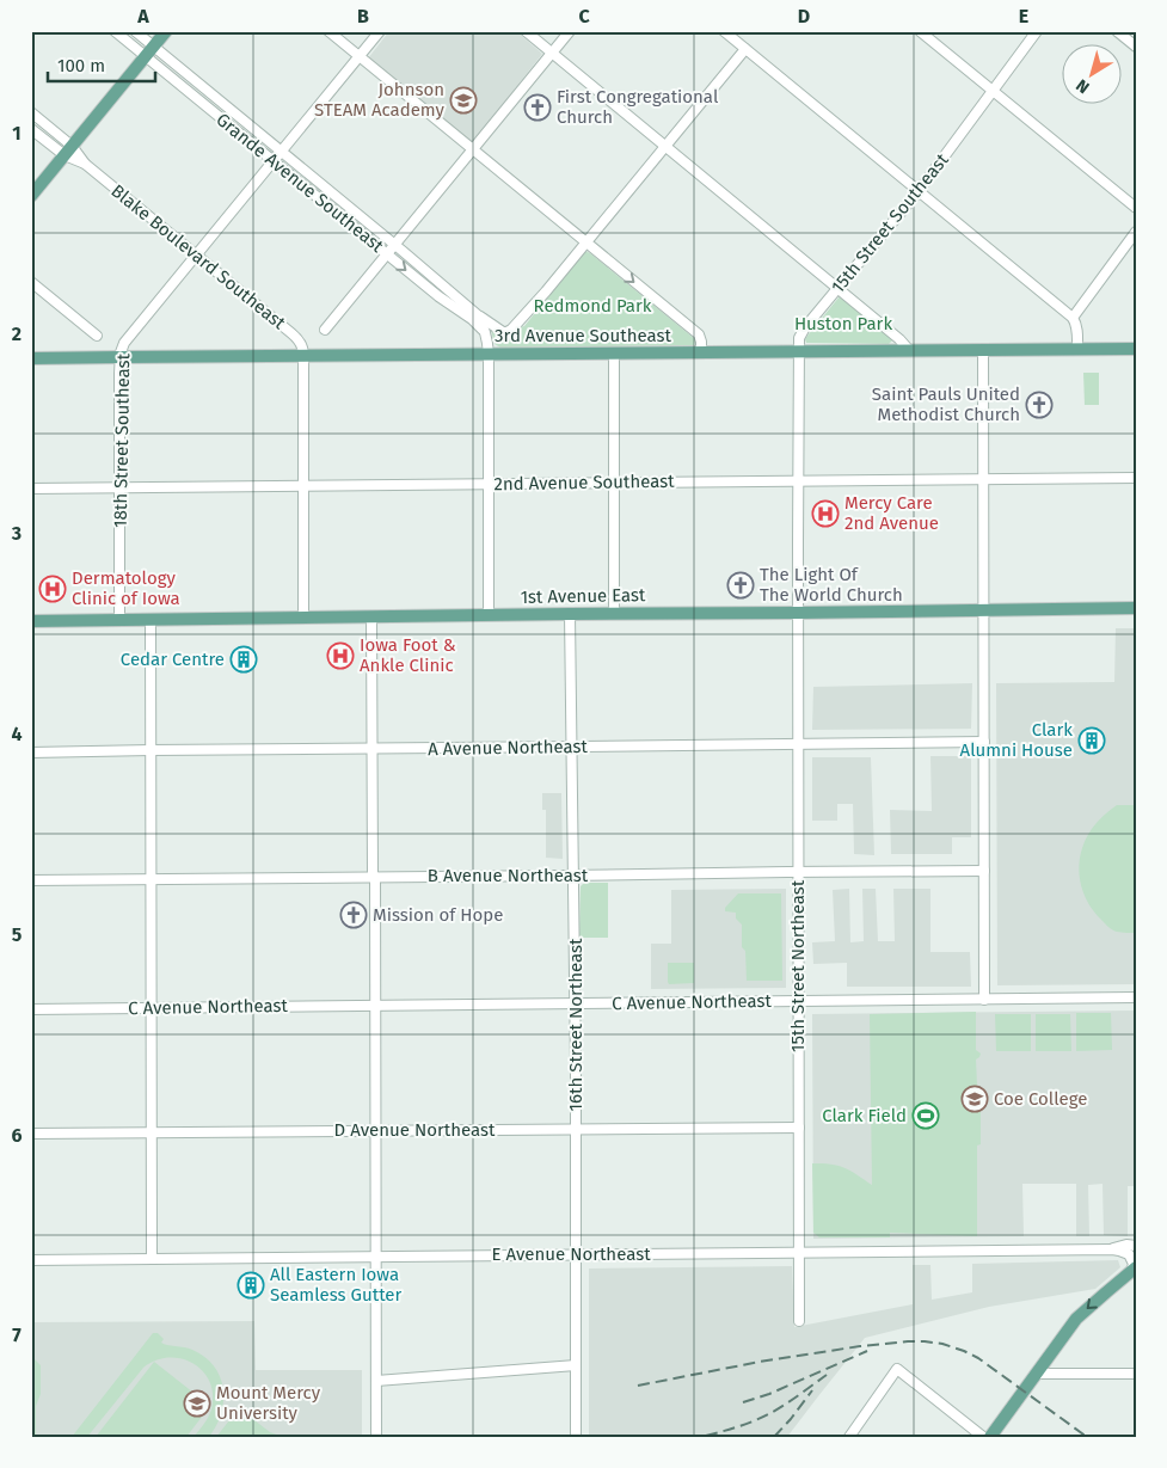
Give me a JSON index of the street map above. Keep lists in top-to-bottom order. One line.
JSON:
{"streets":{"main road":["3rd Avenue Southeast","1st Avenue East"],"street":["Grande Avenue Southeast","15th Street Southeast","Blake Boulevard Southeast","18th Street Southeast","2nd Avenue Southeast","A Avenue Northeast","B Avenue Northeast","15th Street Northeast","C Avenue Northeast","16th Street Northeast","D Avenue Northeast","E Avenue Northeast"]},"crossings":[["Grande Avenue Southeast","3rd Avenue Southeast"],["Grande Avenue Southeast","18th Street Southeast"],["Grande Avenue Southeast","2nd Avenue Southeast"],["Grande Avenue Southeast","1st Avenue East"],["15th Street Southeast","3rd Avenue Southeast"],["15th Street Southeast","2nd Avenue Southeast"],["15th Street Southeast","1st Avenue East"],["15th Street Southeast","15th Street Northeast"],["Blake Boulevard Southeast","3rd Avenue Southeast"],["Blake Boulevard Southeast","18th Street Southeast"],["3rd Avenue Southeast","18th Street Southeast"],["18th Street Southeast","2nd Avenue Southeast"],["18th Street Southeast","1st Avenue East"],["1st Avenue East","15th Street Northeast"],["1st Avenue East","16th Street Northeast"],["A Avenue Northeast","15th Street Northeast"],["A Avenue Northeast","16th Street Northeast"],["B Avenue Northeast","15th Street Northeast"],["B Avenue Northeast","16th Street Northeast"],["15th Street Northeast","C Avenue Northeast"],["15th Street Northeast","D Avenue Northeast"],["15th Street Northeast","E Avenue Northeast"],["C Avenue Northeast","16th Street Northeast"],["16th Street Northeast","D Avenue Northeast"],["16th Street Northeast","E Avenue Northeast"]],"parks":["Redmond Park","Huston Park"],"places":{"school or university":["Johnson STEAM Academy","Coe College","Mount Mercy University"],"church":["First Congregational Church","Saint Pauls United Methodist Church","The Light Of The World Church","Mission of Hope"],"hospital":["Mercy Care 2nd Avenue","Dermatology Clinic of Iowa","Iowa Foot & Ankle Clinic"],"building":["Cedar Centre","Clark Alumni House","All Eastern Iowa Seamless Gutter"],"sports":["Clark Field"]},"scale_bar":"100 m","north":"bottom left","grid":{"columns":["A","B","C","D","E"],"rows":["1","2","3","4","5","6","7"]}}
